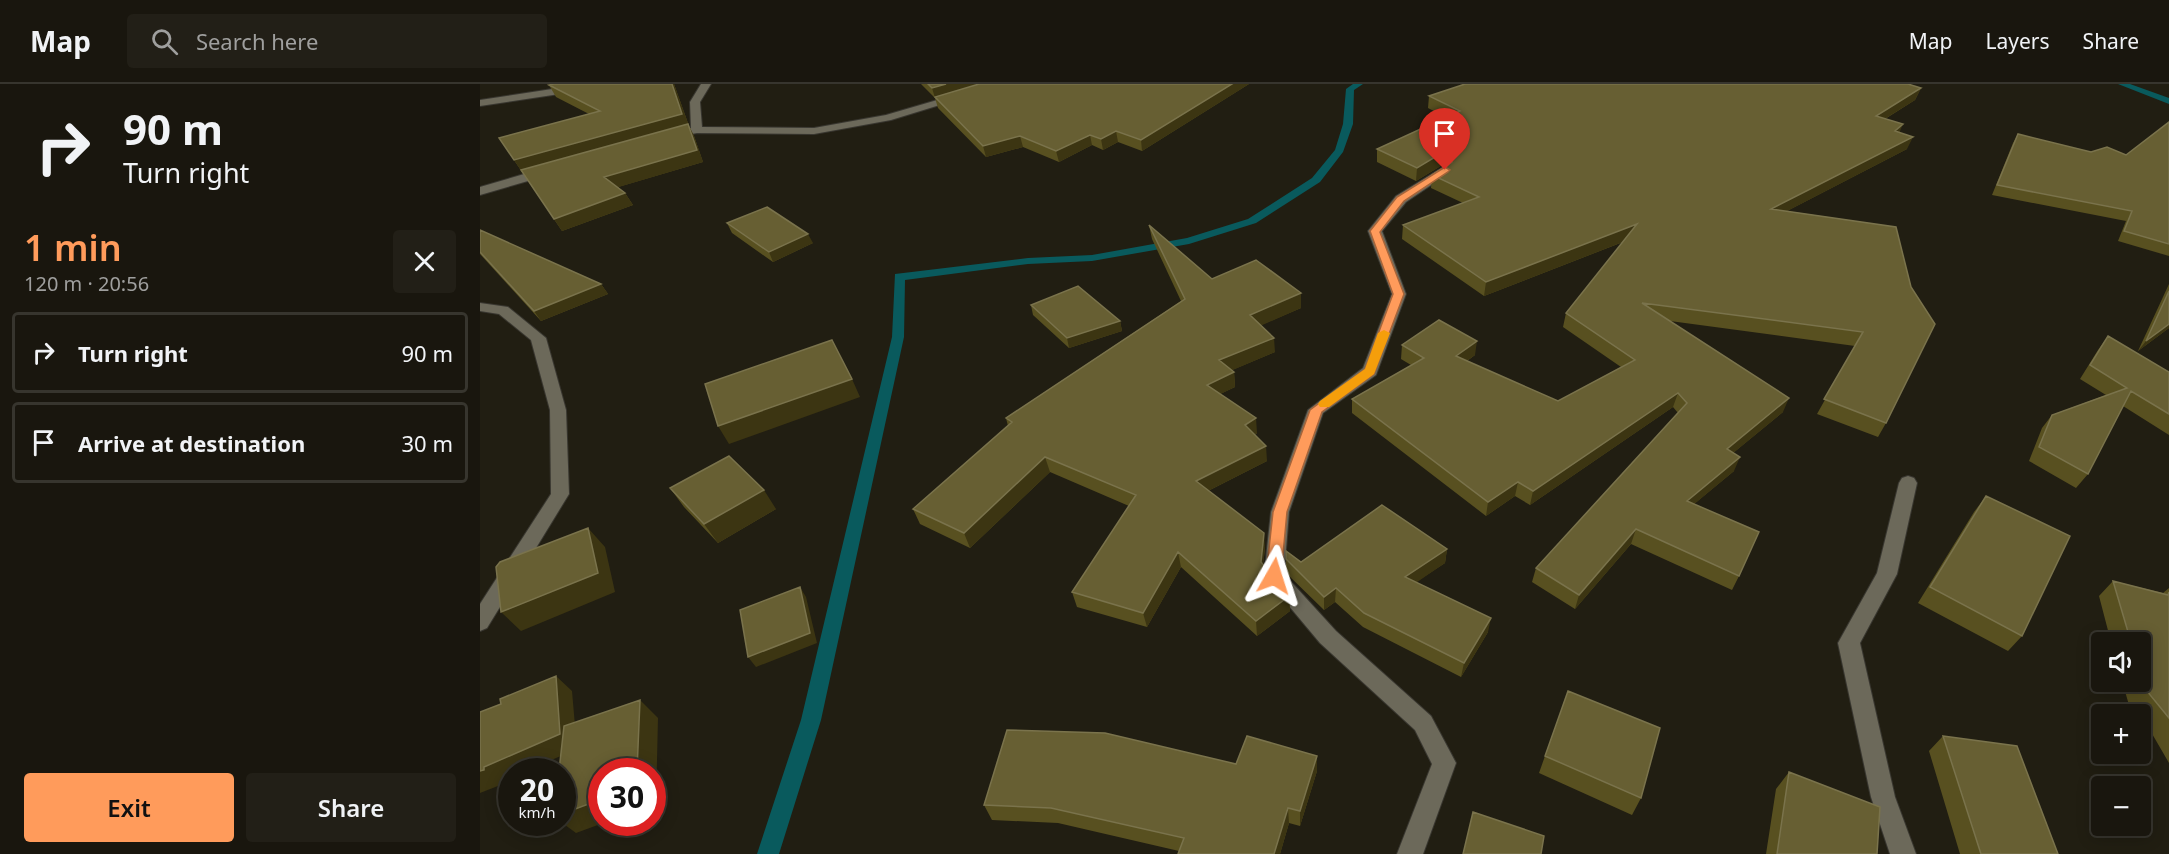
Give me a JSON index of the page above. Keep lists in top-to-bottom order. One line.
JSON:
{"page":{"header":"Map","search":"Search here","nav":["Map","Layers","Share"],"turn":["90 m","Turn right"],"heading":["1 min","120 m · 20:56"],"list":[{"name":"Turn right","value":"90 m"},{"name":"Arrive at destination","value":"30 m"}],"map_buttons":["+","−"],"speed":"20 km/h","limit":"30","buttons":["Exit","Share"]}}
